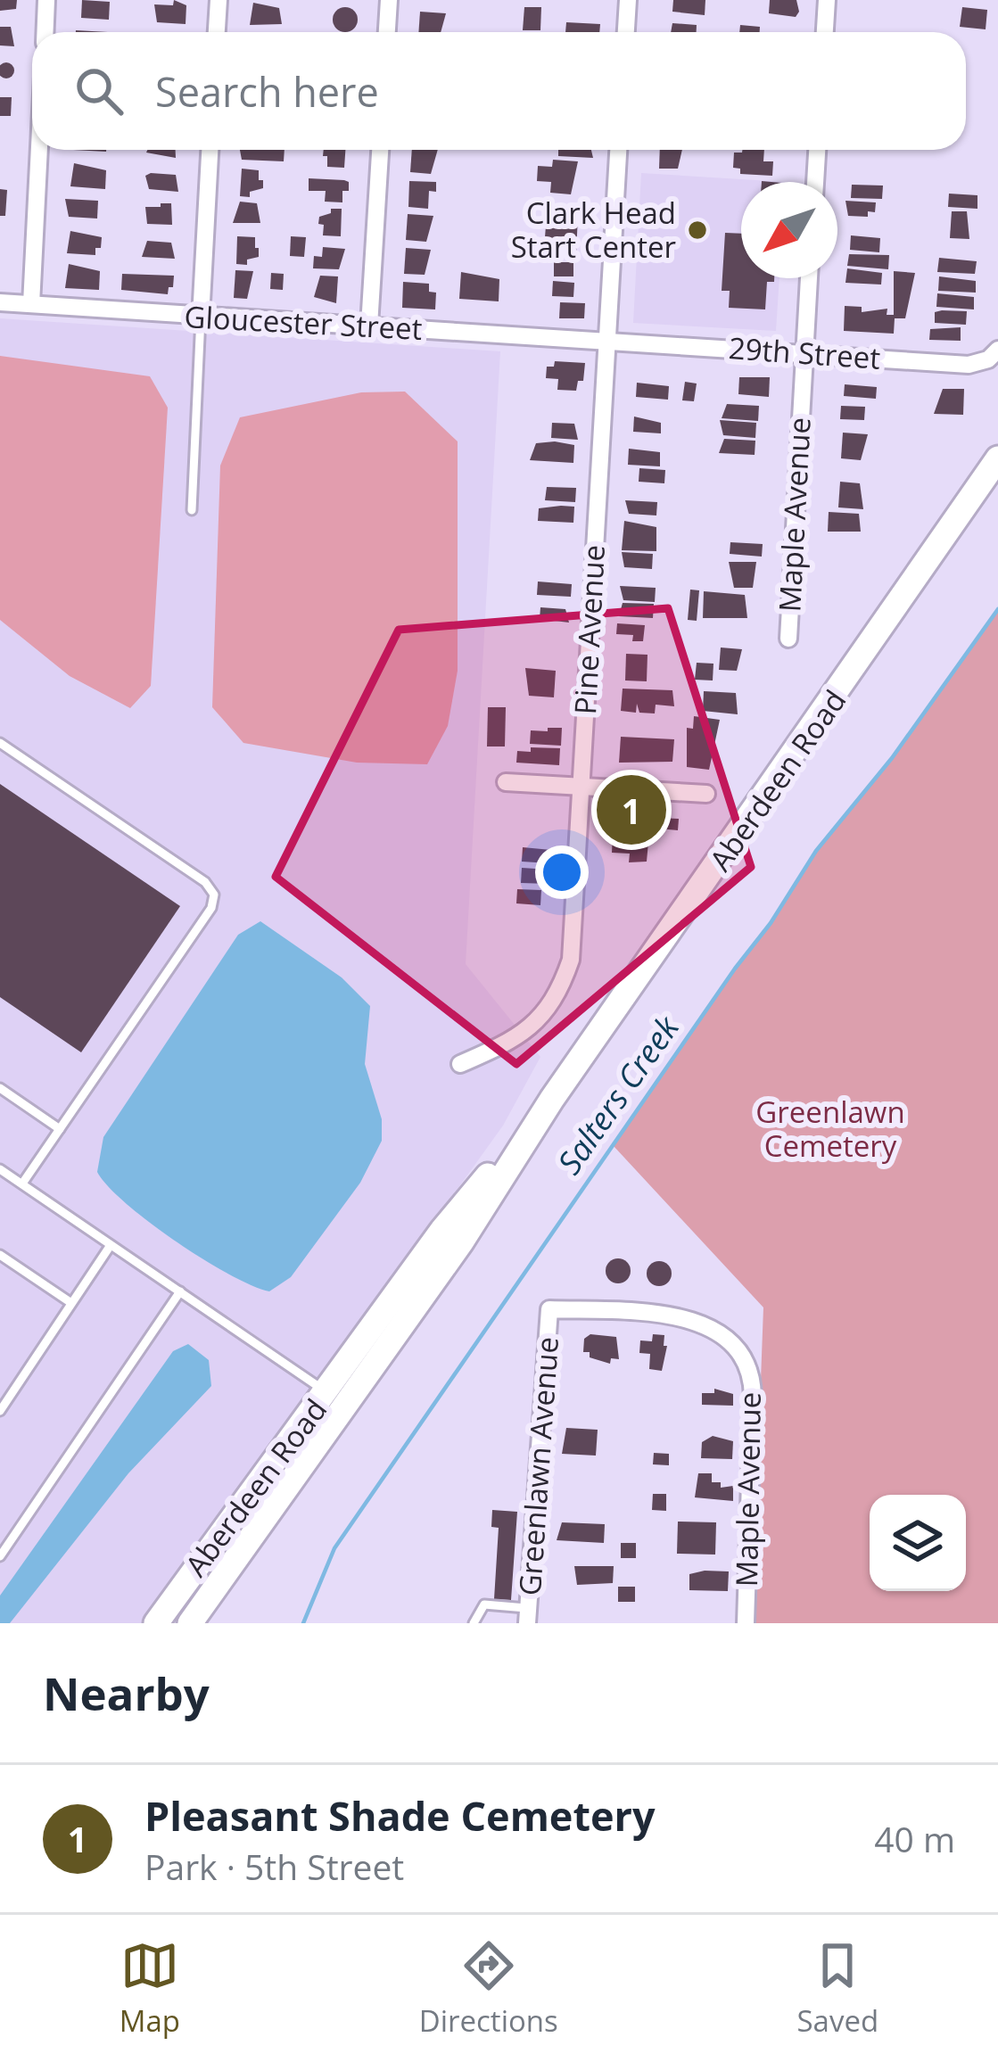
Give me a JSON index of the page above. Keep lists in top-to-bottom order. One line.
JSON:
{"streets":{"main road":["Aberdeen Road"],"street":["Gloucester Street","29th Street","Maple Avenue","Pine Avenue","Greenlawn Avenue"]},"crossings":[["Gloucester Street","29th Street"],["Gloucester Street","Pine Avenue"],["29th Street","Maple Avenue"],["29th Street","Pine Avenue"],["Maple Avenue","Greenlawn Avenue"]],"water":["Salters Creek"],"parks":["Greenlawn Cemetery"],"places":["Clark Head Start Center"],"north":"bottom left","page":{"search":"Search here","pins":"1","heading":"Nearby","list":[{"mark":"1","name":"Pleasant Shade Cemetery","note":"Park · 5th Street","value":"40 m"}],"nav":["Map","Directions","Saved"]}}
